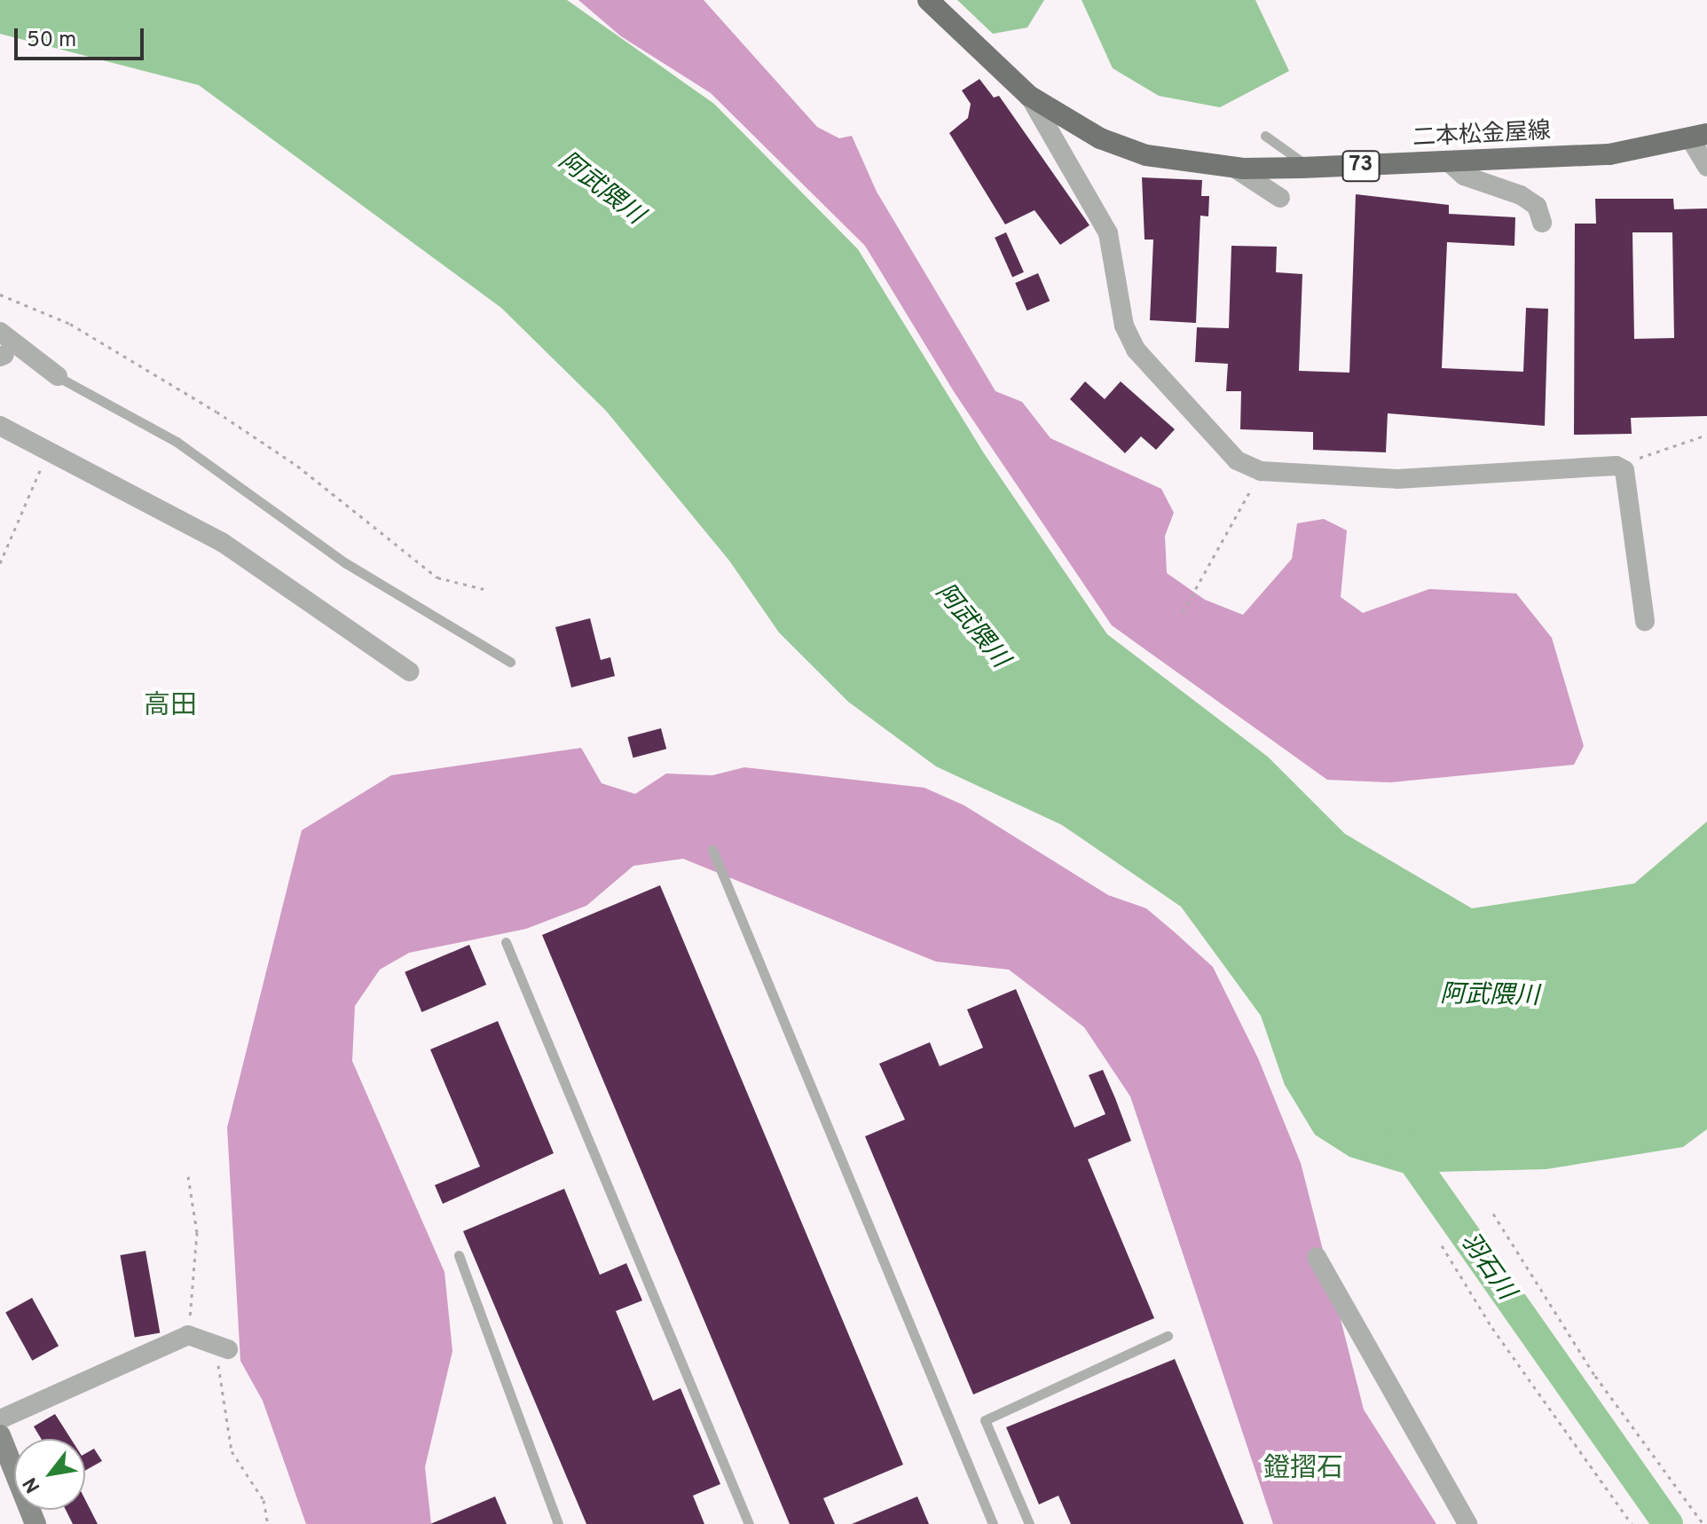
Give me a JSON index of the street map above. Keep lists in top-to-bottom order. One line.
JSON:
{"streets":{"main road":["二本松金屋線","73"]},"districts":["高田","鐙摺石"],"water":["阿武隈川","羽石川"],"scale_bar":"50 m","north":"bottom left"}
